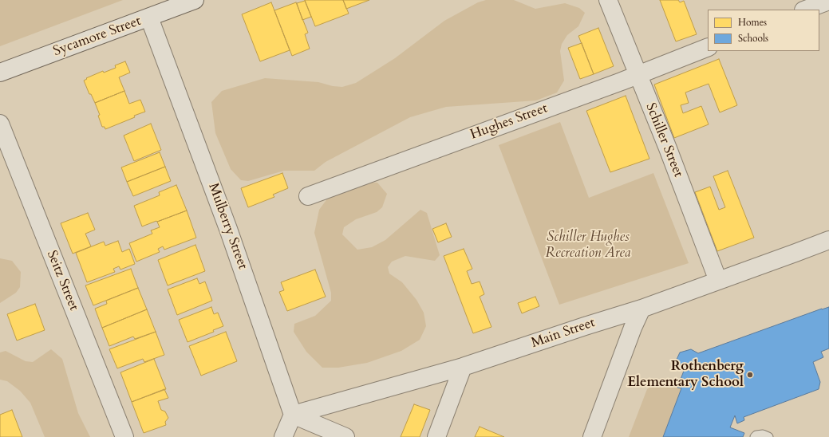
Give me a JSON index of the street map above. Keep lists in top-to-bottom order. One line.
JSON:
{"streets":{"street":["Sycamore Street","Hughes Street","Schiller Street","Mulberry Street","Seitz Street","Main Street"]},"crossings":[["Sycamore Street","Mulberry Street"],["Hughes Street","Schiller Street"],["Schiller Street","Main Street"],["Mulberry Street","Main Street"]],"parks":["Schiller Hughes Recreation Area"],"places":["Rothenberg Elementary School"],"legend":["Homes","Schools"]}
